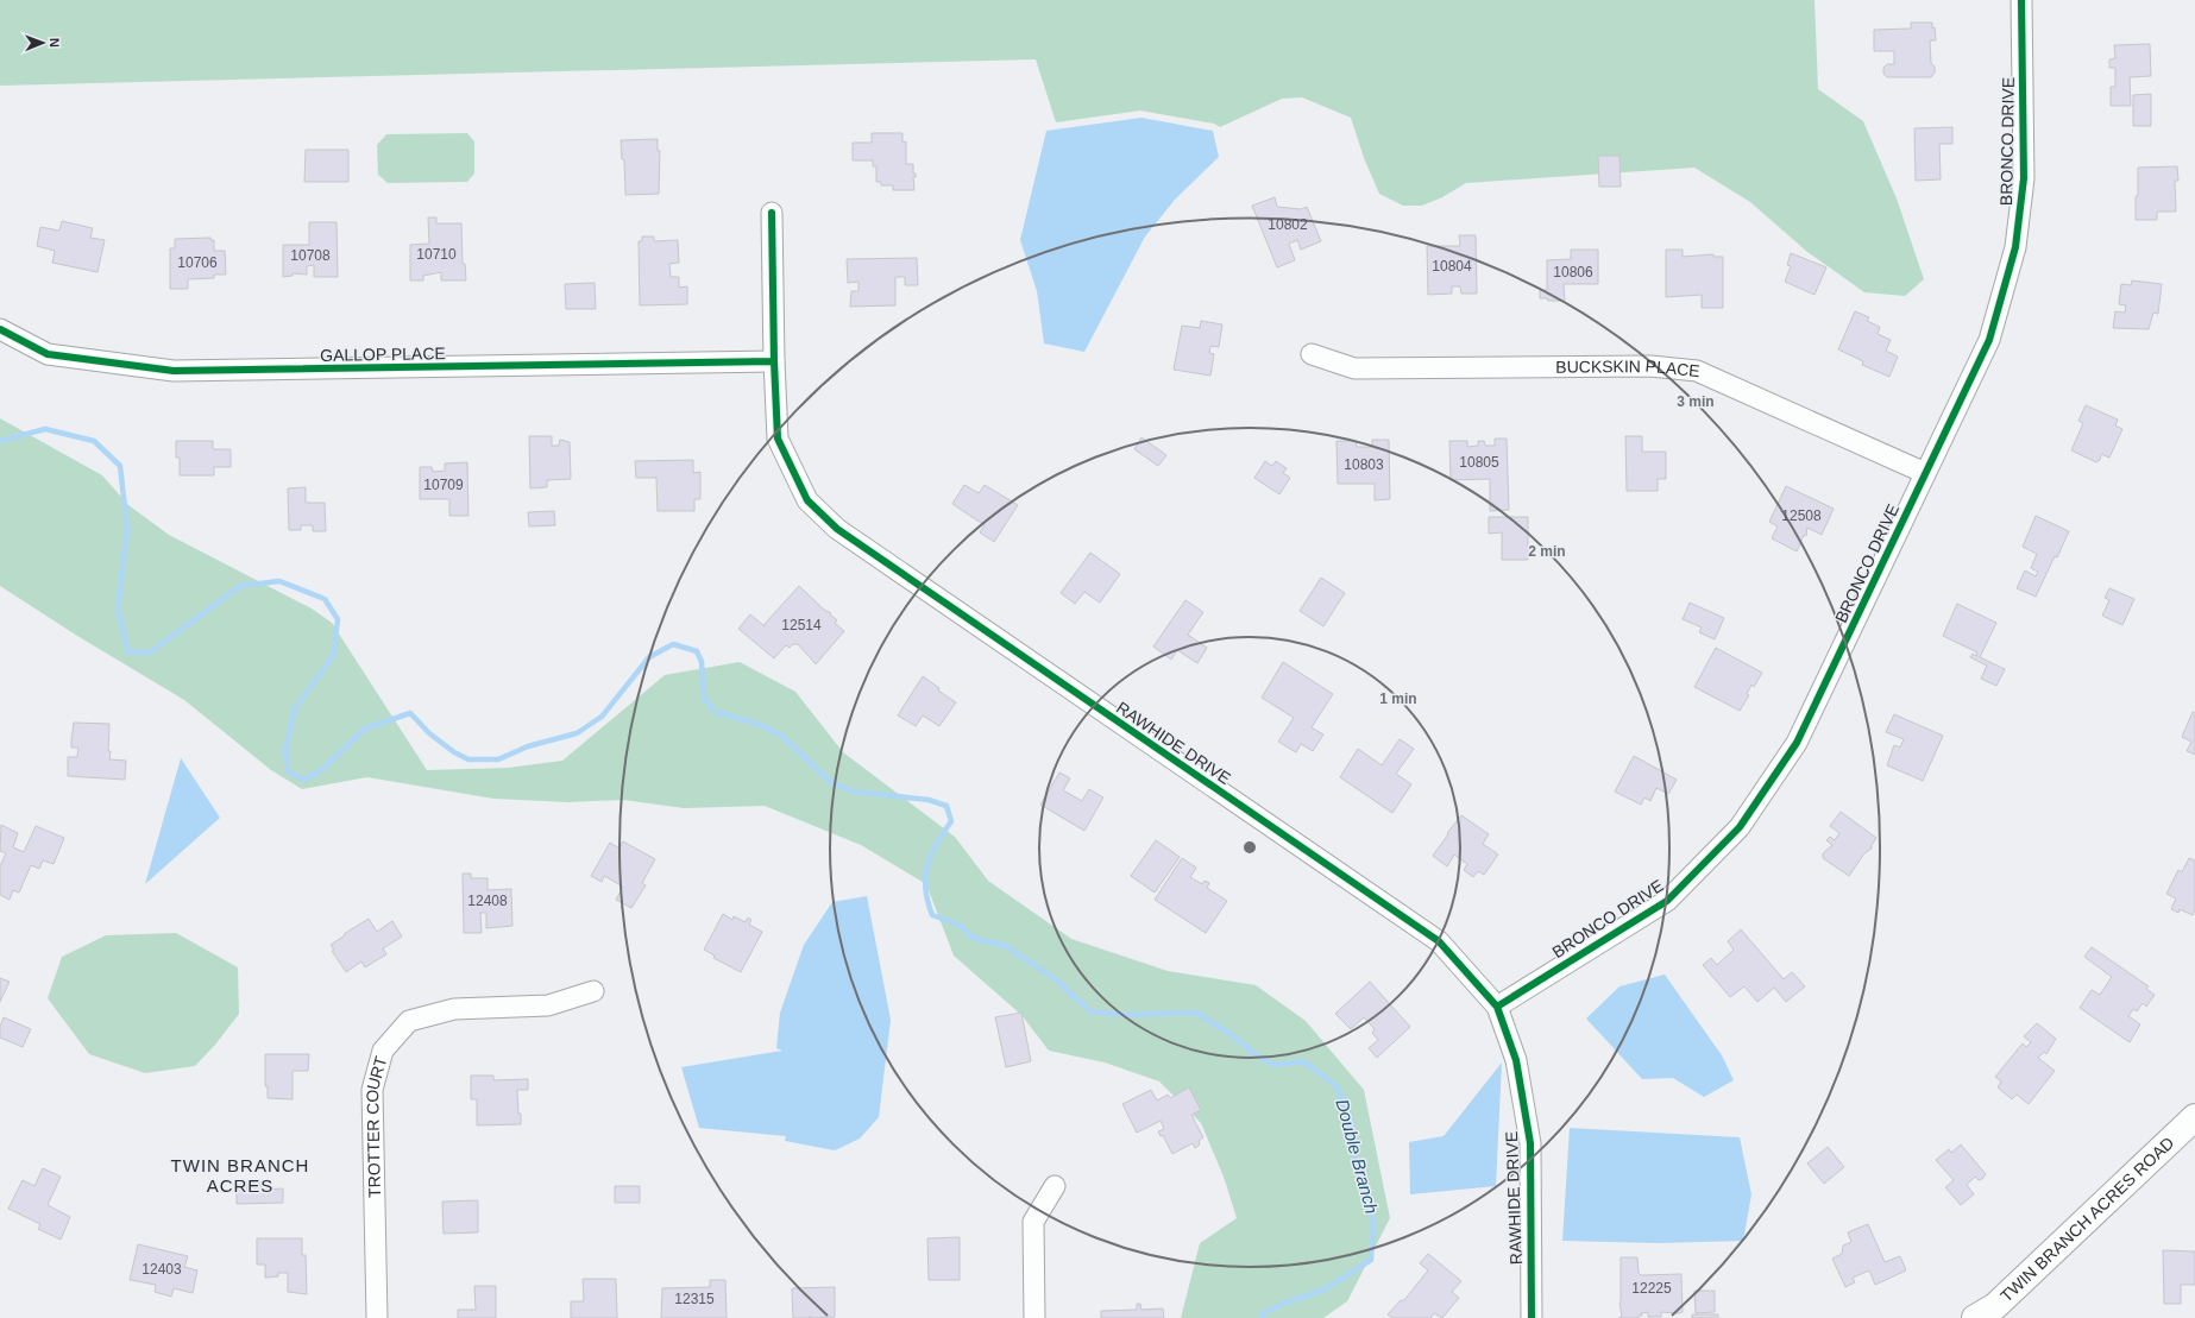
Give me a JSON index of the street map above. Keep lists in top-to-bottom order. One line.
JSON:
{"streets":{"street":["BRONCO DRIVE","GALLOP PLACE","BUCKSKIN PLACE","RAWHIDE DRIVE","TROTTER COURT","TWIN BRANCH ACRES ROAD"]},"crossings":[["BRONCO DRIVE","BUCKSKIN PLACE"],["BRONCO DRIVE","RAWHIDE DRIVE"],["GALLOP PLACE","RAWHIDE DRIVE"]],"districts":["TWIN BRANCH ACRES"],"water":["Double Branch"],"house_numbers":["10802","10710","10708","10706","10804","10806","10805","10803","10709","12508","12514","12408","12403","12225","12315"],"north":"right","rings":["3 min","2 min","1 min"]}
